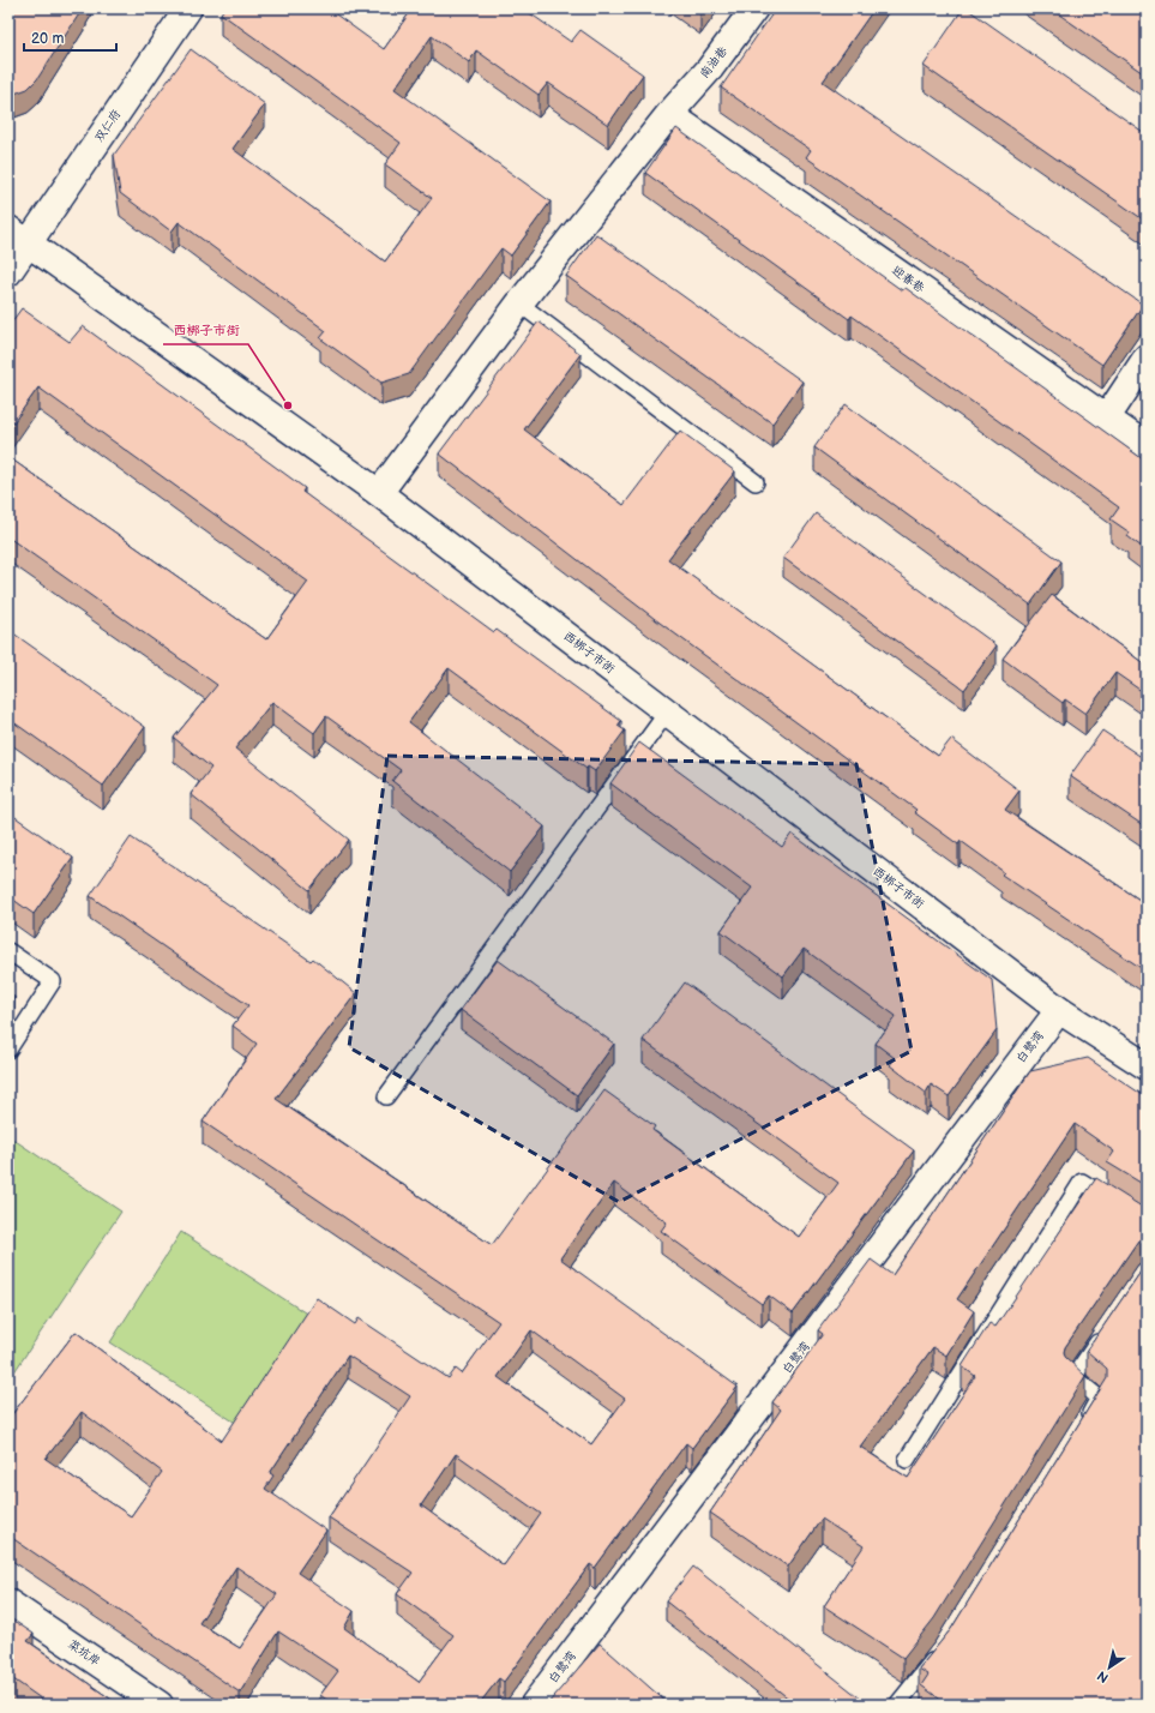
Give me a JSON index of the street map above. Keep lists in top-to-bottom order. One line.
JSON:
{"streets":{"street":["南油巷","双仁府","迎春巷","西梆子市街","白鹭湾","菜坑岸"]},"crossings":[["南油巷","迎春巷"],["南油巷","西梆子市街"],["双仁府","西梆子市街"],["西梆子市街","白鹭湾"]],"places":["西梆子市街"],"scale_bar":"20 m","north":"bottom left"}
